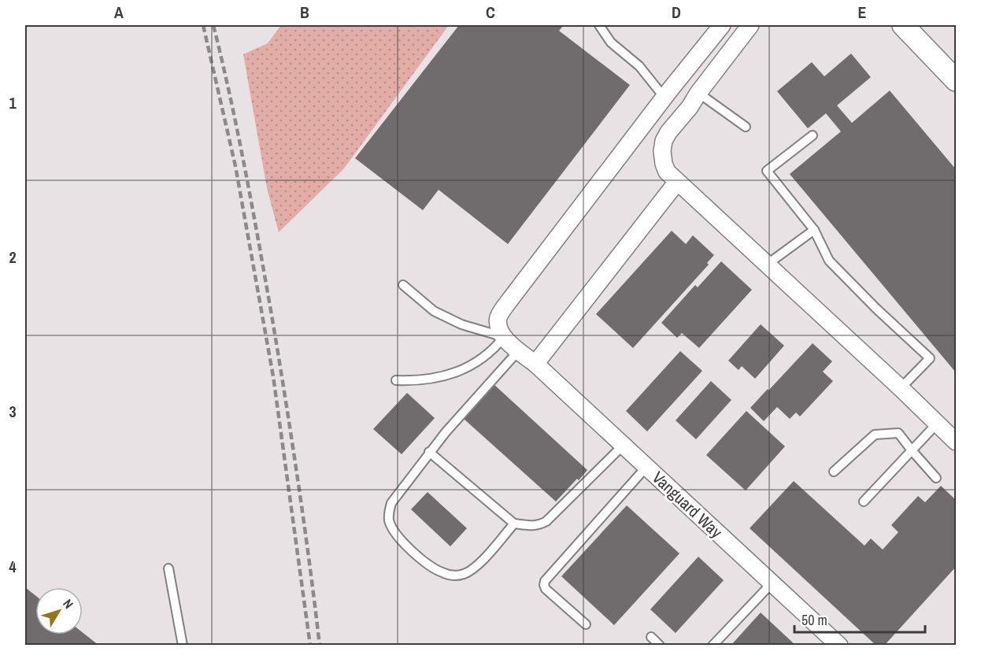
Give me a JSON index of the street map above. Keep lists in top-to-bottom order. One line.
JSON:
{"streets":{"street":["Vanguard Way"]},"scale_bar":"50 m","north":"top right","grid":{"columns":["A","B","C","D","E"],"rows":["1","2","3","4"]}}
